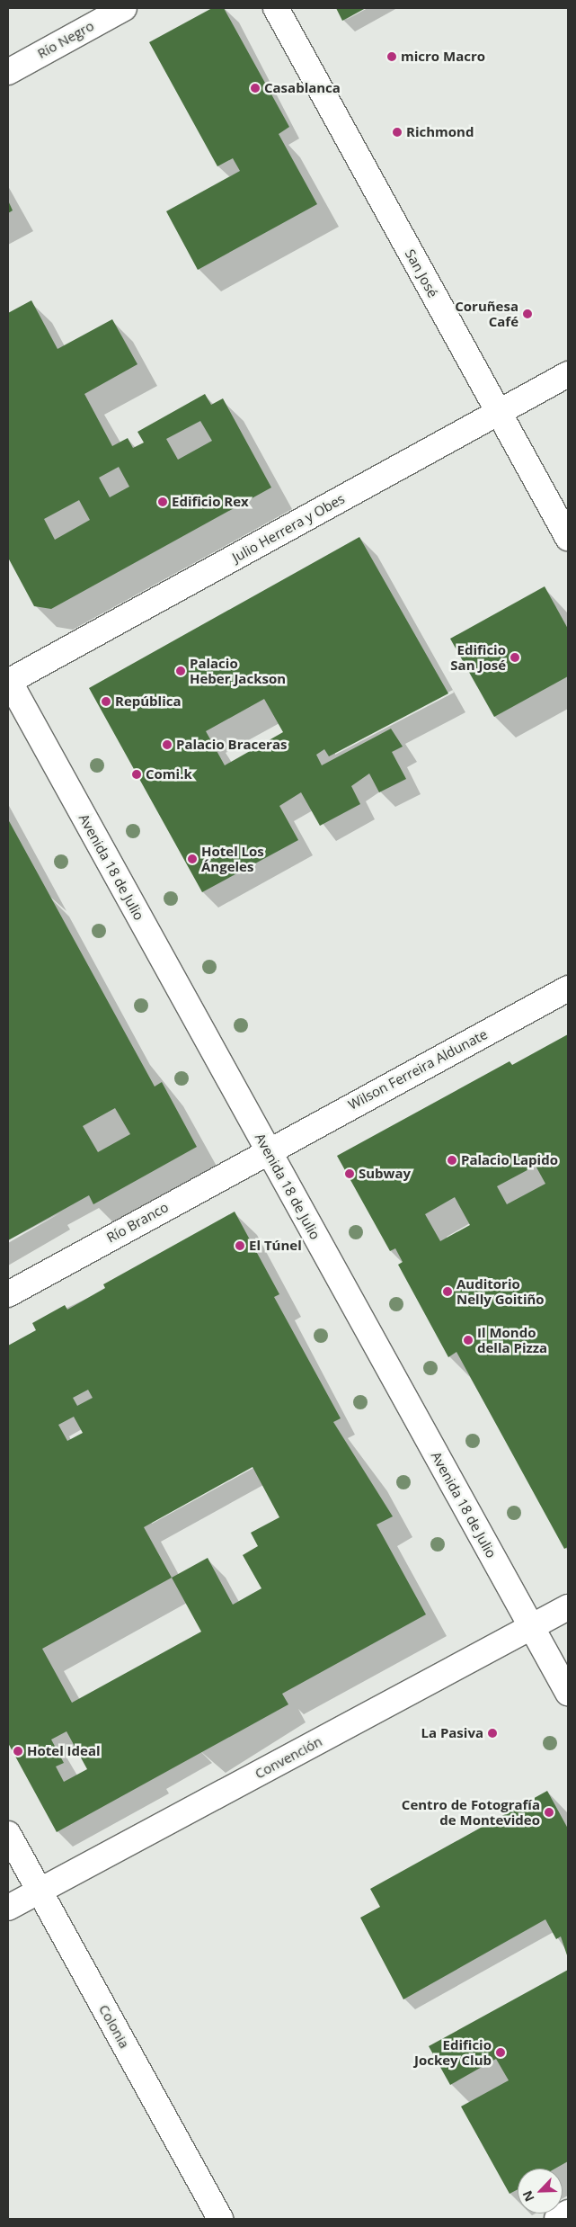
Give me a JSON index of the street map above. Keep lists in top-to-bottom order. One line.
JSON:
{"streets":{"street":["Río Negro","San José","Julio Herrera y Obes","Avenida 18 de Julio","Wilson Ferreira Aldunate","Río Branco","Convención","Colonia"]},"crossings":[["San José","Julio Herrera y Obes"],["Julio Herrera y Obes","Avenida 18 de Julio"],["Avenida 18 de Julio","Wilson Ferreira Aldunate"],["Avenida 18 de Julio","Río Branco"],["Avenida 18 de Julio","Convención"],["Wilson Ferreira Aldunate","Río Branco"],["Convención","Colonia"]],"places":["micro Macro","Casablanca","Richmond","Coruñesa Café","Edificio Rex","Edificio San José","Palacio Heber Jackson","República","Palacio Braceras","Comi.k","Hotel Los Ángeles","Palacio Lapido","Subway","El Túnel","Auditorio Nelly Goitiño","Il Mondo della Pizza","La Pasiva","Hotel Ideal","Centro de Fotografía de Montevideo","Edificio Jockey Club"],"north":"bottom left"}
